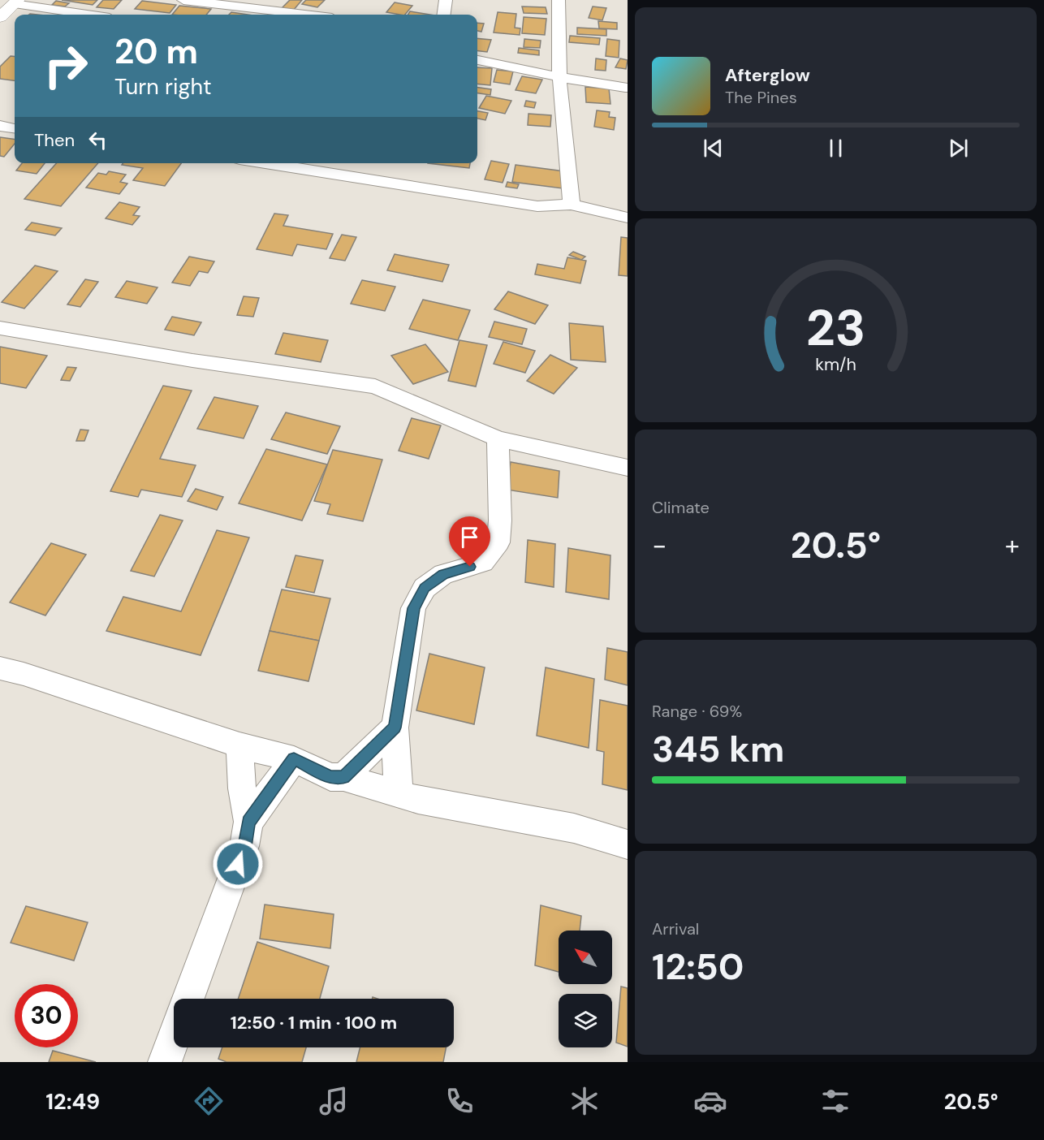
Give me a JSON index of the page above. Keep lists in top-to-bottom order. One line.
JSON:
{"north":"top left","page":{"turn":["20 m","Turn right"],"song":["Afterglow","The Pines"],"then":"Then","tile":["Climate",["Range · 69%","345 km"],["Arrival","12:50"]],"heat":["−","20.5°","+"],"limit":"30","trip":"12:50 · 1 min · 100 m","tabs":["12:49","20.5°"],"gauge":["23","km/h"]}}
